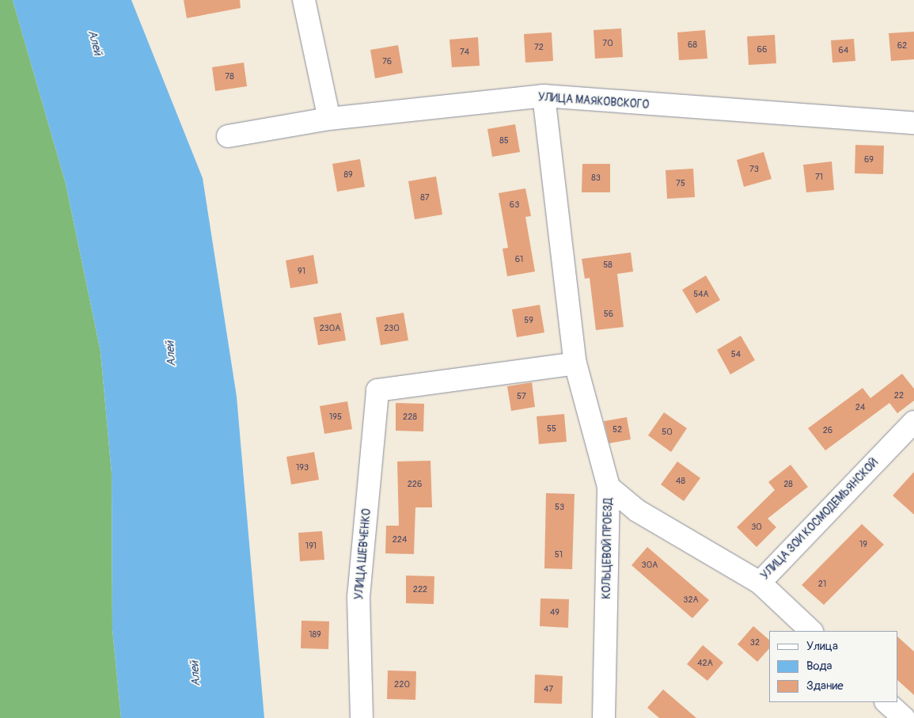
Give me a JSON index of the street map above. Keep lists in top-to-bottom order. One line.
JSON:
{"streets":{"street":["УЛИЦА МАЯКОВСКОГО","УЛИЦА ЗОИ КОСМОДЕМЬЯНСКОЙ","КОЛЬЦЕВОЙ ПРОЕЗД","УЛИЦА ШЕВЧЕНКО"]},"crossings":[["УЛИЦА ЗОИ КОСМОДЕМЬЯНСКОЙ","КОЛЬЦЕВОЙ ПРОЕЗД"]],"water":["Алей"],"house_numbers":["70","68","62","72","66","64","74","76","78","85","69","73","89","71","83","75","87","63","61","58","91","54А","56","59","230А","230","54","22","57","24","195","228","55","52","26","50","193","48","226","28","53","30","224","19","191","51","30А","21","222","32А","49","189","32","42А","220","47"],"legend":["Улица","Вода","Здание"]}
